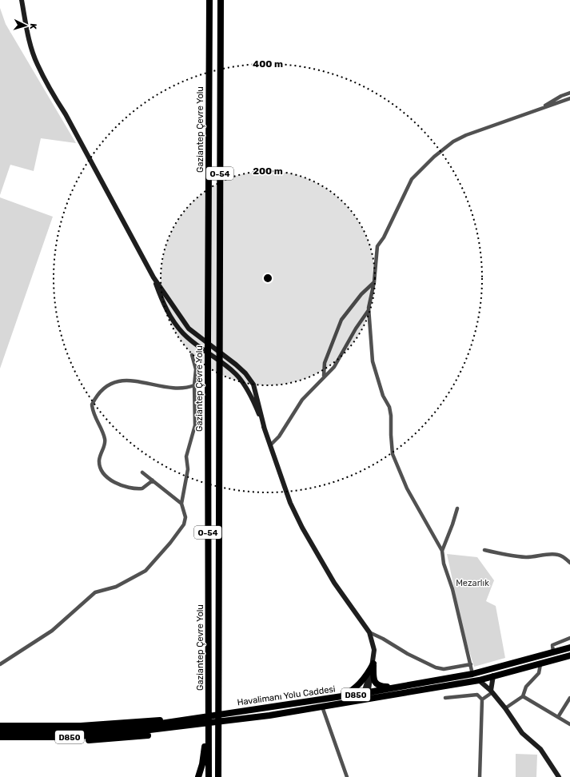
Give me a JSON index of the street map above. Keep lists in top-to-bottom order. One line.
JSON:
{"streets":{"highway":["Gaziantep Çevre Yolu","O-54","D850","Havalimanı Yolu Caddesi"]},"parks":["Mezarlık"],"north":"right","rings":["400 m","200 m"]}
